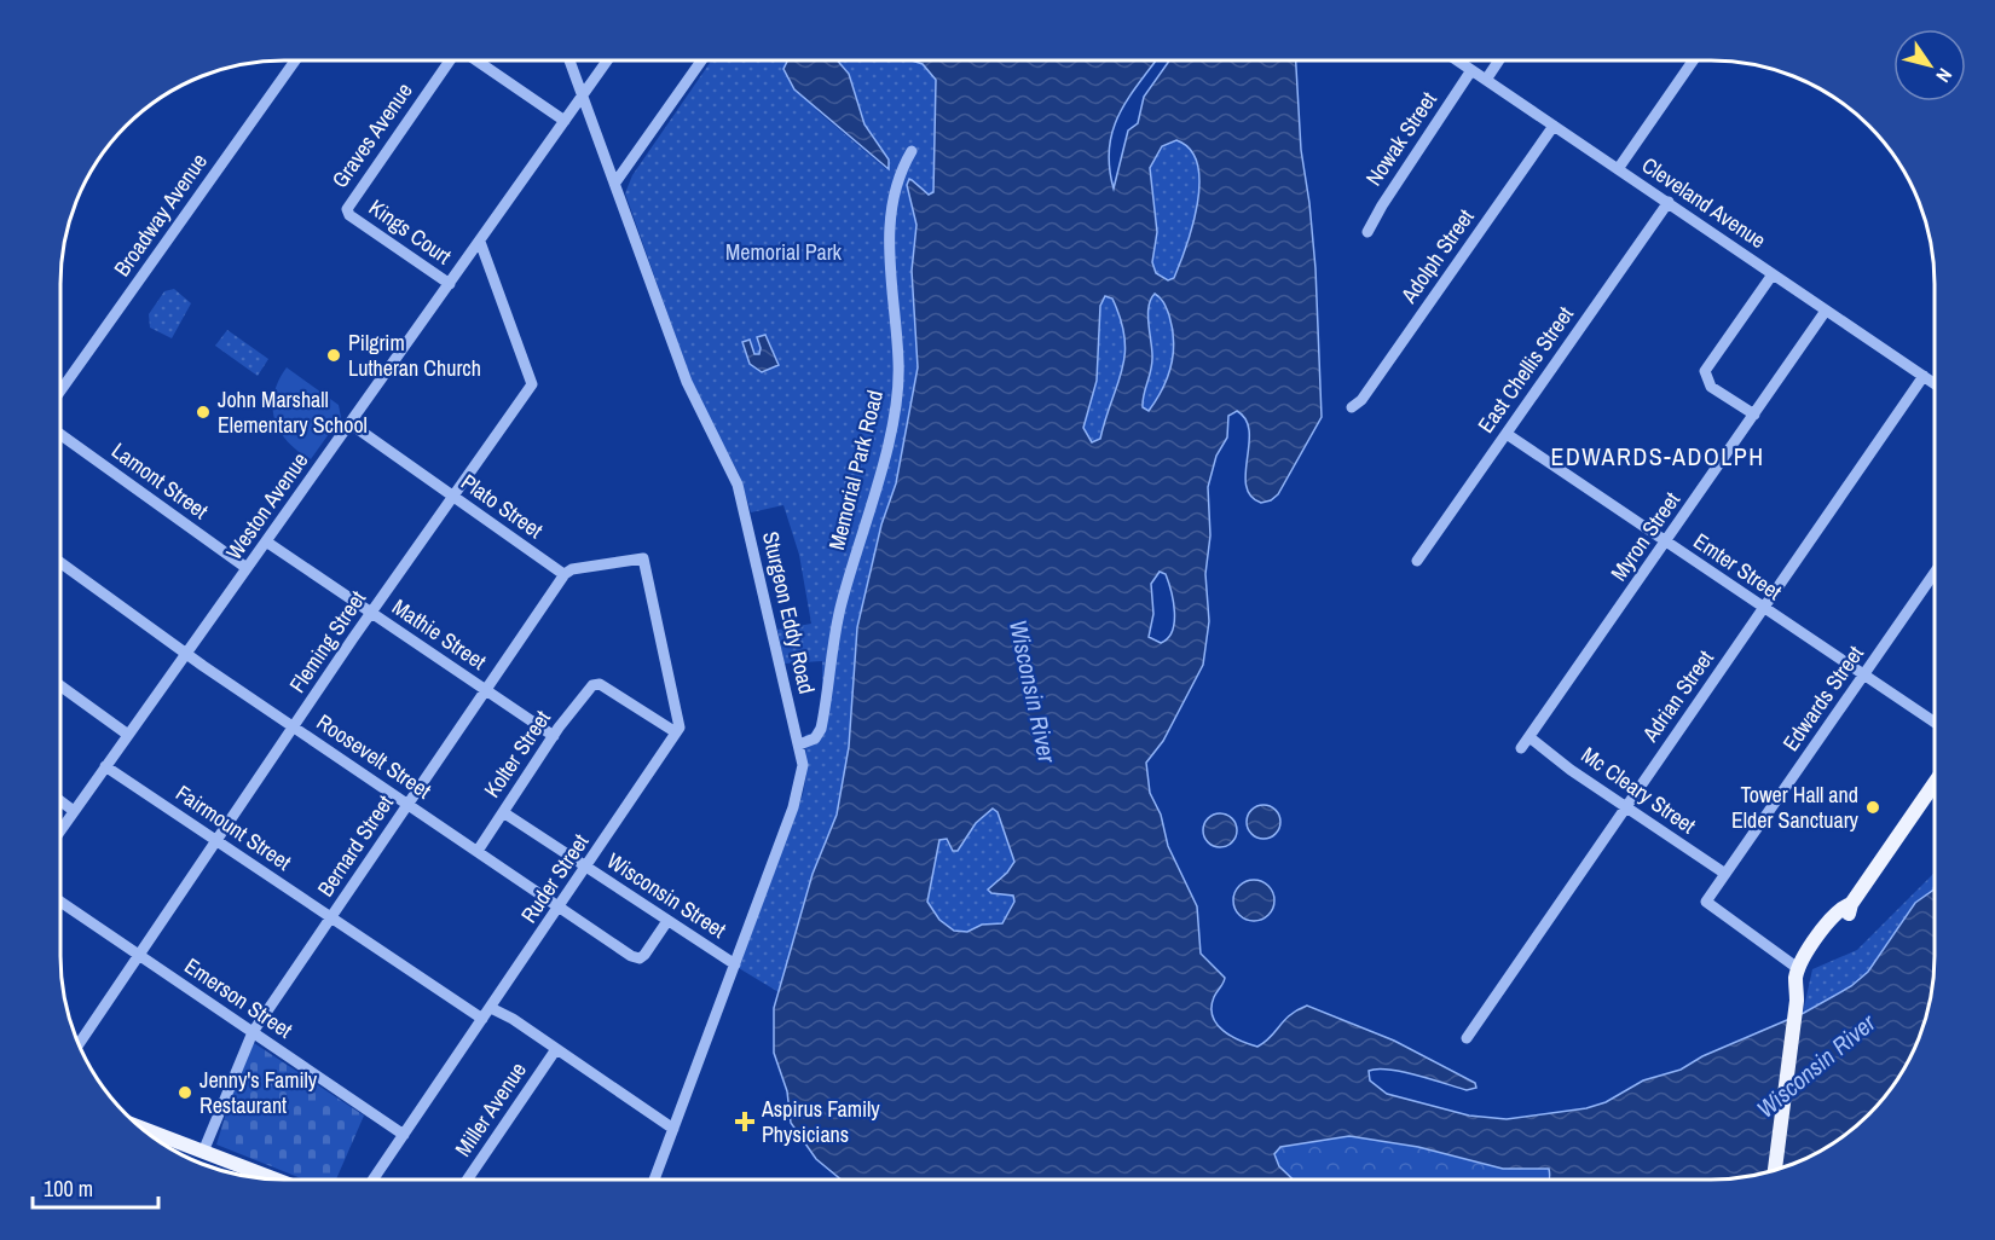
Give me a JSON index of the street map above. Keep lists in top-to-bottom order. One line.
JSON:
{"streets":{"street":["Graves Avenue","Nowak Street","Cleveland Avenue","Broadway Avenue","Kings Court","Adolph Street","East Chellis Street","Memorial Park Road","Lamont Street","Weston Avenue","Plato Street","Myron Street","Emter Street","Sturgeon Eddy Road","Mathie Street","Fleming Street","Adrian Street","Edwards Street","Kolter Street","Roosevelt Street","Mc Cleary Street","Fairmount Street","Bernard Street","Ruder Street","Wisconsin Street","Emerson Street","Miller Avenue"]},"crossings":[["Graves Avenue","Kings Court"],["Nowak Street","Cleveland Avenue"],["Cleveland Avenue","Adolph Street"],["Cleveland Avenue","East Chellis Street"],["Cleveland Avenue","Myron Street"],["Cleveland Avenue","Adrian Street"],["Kings Court","Weston Avenue"],["East Chellis Street","Emter Street"],["Memorial Park Road","Sturgeon Eddy Road"],["Lamont Street","Weston Avenue"],["Weston Avenue","Plato Street"],["Weston Avenue","Sturgeon Eddy Road"],["Weston Avenue","Mathie Street"],["Weston Avenue","Fleming Street"],["Weston Avenue","Roosevelt Street"],["Weston Avenue","Fairmount Street"],["Plato Street","Fleming Street"],["Plato Street","Bernard Street"],["Myron Street","Emter Street"],["Myron Street","Mc Cleary Street"],["Emter Street","Adrian Street"],["Emter Street","Edwards Street"],["Sturgeon Eddy Road","Wisconsin Street"],["Mathie Street","Fleming Street"],["Mathie Street","Kolter Street"],["Mathie Street","Bernard Street"],["Fleming Street","Roosevelt Street"],["Fleming Street","Fairmount Street"],["Fleming Street","Emerson Street"],["Adrian Street","Mc Cleary Street"],["Edwards Street","Mc Cleary Street"],["Kolter Street","Roosevelt Street"],["Kolter Street","Ruder Street"],["Kolter Street","Wisconsin Street"],["Roosevelt Street","Bernard Street"],["Roosevelt Street","Ruder Street"],["Roosevelt Street","Wisconsin Street"],["Fairmount Street","Bernard Street"],["Fairmount Street","Ruder Street"],["Bernard Street","Emerson Street"],["Ruder Street","Wisconsin Street"],["Ruder Street","Emerson Street"]],"districts":["EDWARDS-ADOLPH"],"water":["Wisconsin River"],"parks":["Memorial Park"],"places":{"other":["Pilgrim Lutheran Church","John Marshall Elementary School","Tower Hall and Elder Sanctuary","Jenny's Family Restaurant"],"health":["Aspirus Family Physicians"]},"scale_bar":"100 m","north":"bottom right"}
